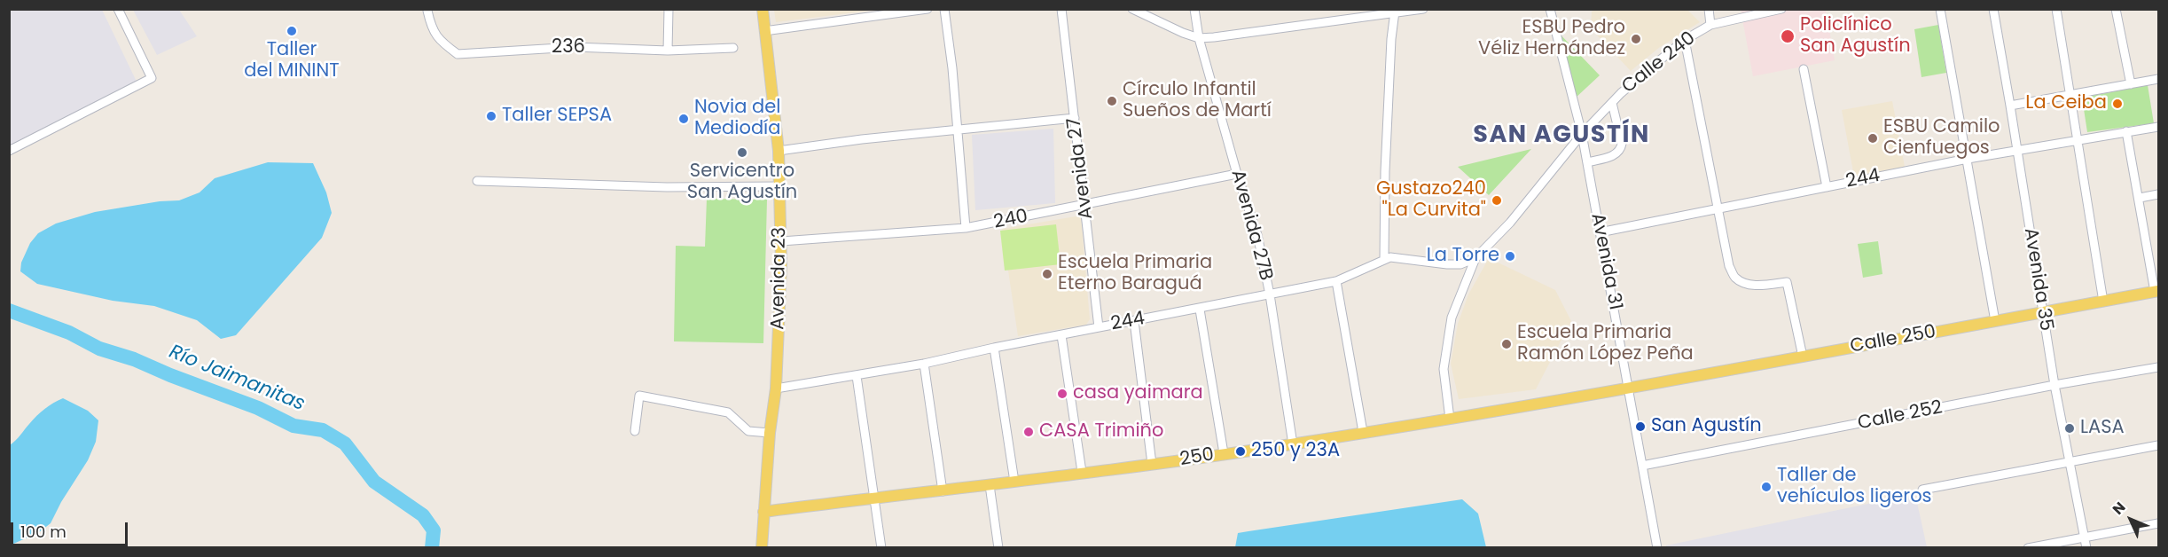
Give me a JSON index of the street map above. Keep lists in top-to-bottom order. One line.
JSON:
{"streets":{"main road":["Avenida 23","Calle 250","250"],"street":["236","Calle 240","Avenida 27","244","240","Avenida 27B","Avenida 31","Avenida 35","Calle 252"]},"crossings":[["Calle 240","Avenida 31"],["Avenida 27","244"],["Avenida 27","240"],["244","Avenida 27B"],["244","Avenida 31"],["244","Avenida 23"],["244","Avenida 35"],["240","Avenida 27B"],["240","Avenida 23"],["Avenida 27B","250"],["Avenida 31","Calle 250"],["Avenida 31","Calle 252"],["Avenida 31","250"],["Avenida 23","250"],["Avenida 35","Calle 250"],["Avenida 35","Calle 252"],["Calle 250","250"]],"districts":["SAN AGUSTÍN"],"water":["Río Jaimanitas"],"places":["Taller del MININT","Policlínico San Agustín","ESBU Pedro Véliz Hernández","Círculo Infantil Sueños de Martí","La Ceiba","Taller SEPSA","Novia del Mediodía","ESBU Camilo Cienfuegos","Servicentro San Agustín","Gustazo240 \"La Curvita\"","La Torre","Escuela Primaria Eterno Baraguá","Escuela Primaria Ramón López Peña","casa yaimara","San Agustín","LASA","CASA Trimiño","250 y 23A","Taller de vehículos ligeros"],"scale_bar":"100 m","north":"top left"}
